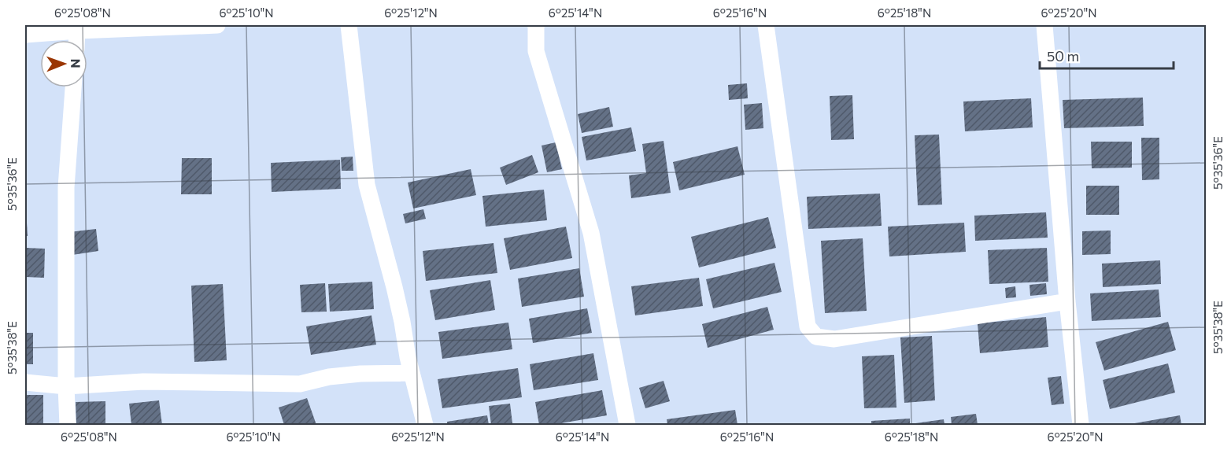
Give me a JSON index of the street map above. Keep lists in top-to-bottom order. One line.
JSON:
{"scale_bar":"50 m","north":"right","coordinates":["6°25'08\"N","6°25'10\"N","6°25'12\"N","6°25'14\"N","6°25'16\"N","6°25'18\"N","6°25'20\"N","5°35'36\"E","5°35'38\"E"]}
